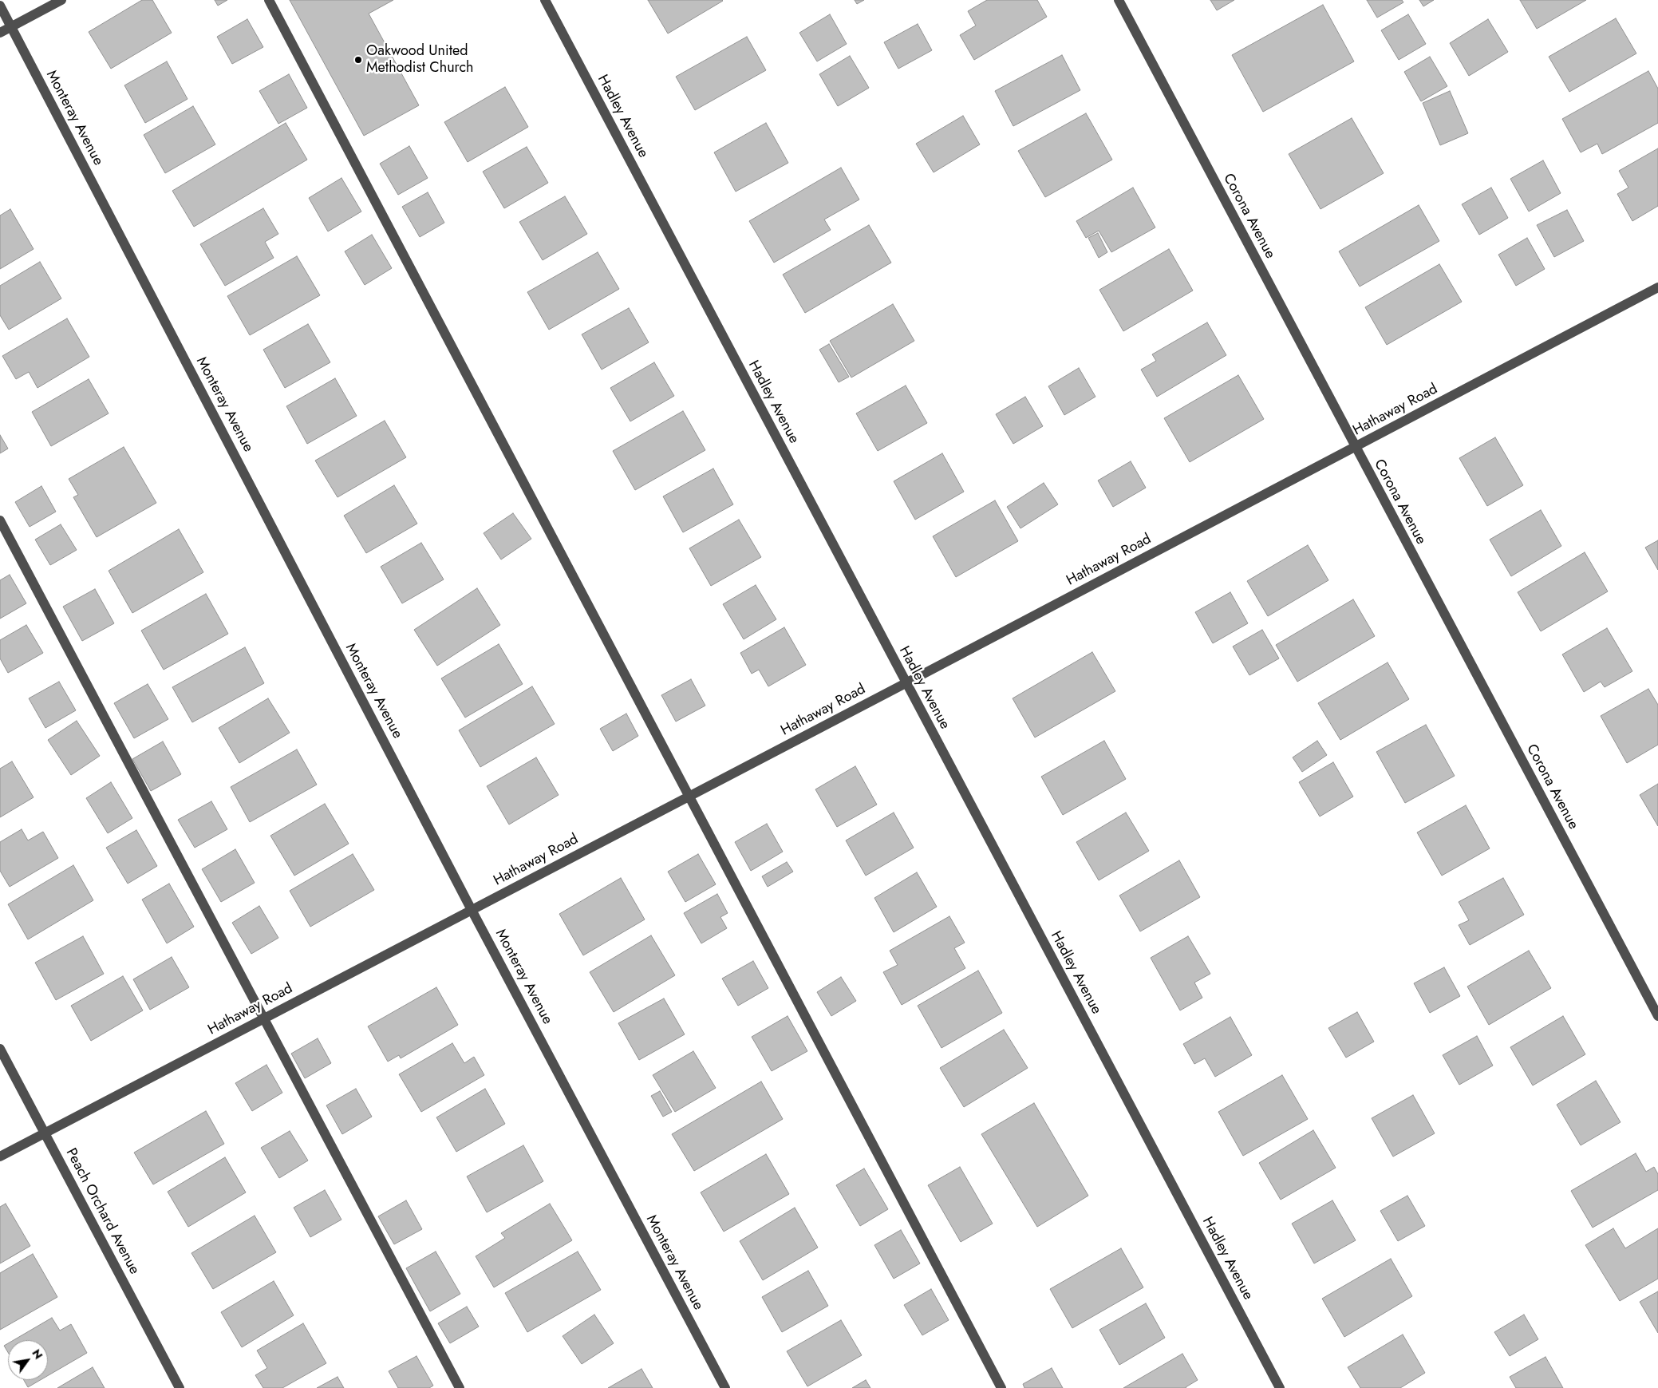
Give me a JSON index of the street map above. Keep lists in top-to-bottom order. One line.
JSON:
{"streets":{"street":["Hadley Avenue","Monteray Avenue","Corona Avenue","Hathaway Road","Peach Orchard Avenue"]},"crossings":[["Hadley Avenue","Hathaway Road"],["Monteray Avenue","Hathaway Road"],["Corona Avenue","Hathaway Road"],["Hathaway Road","Peach Orchard Avenue"]],"places":["Oakwood United Methodist Church"],"north":"top right"}
